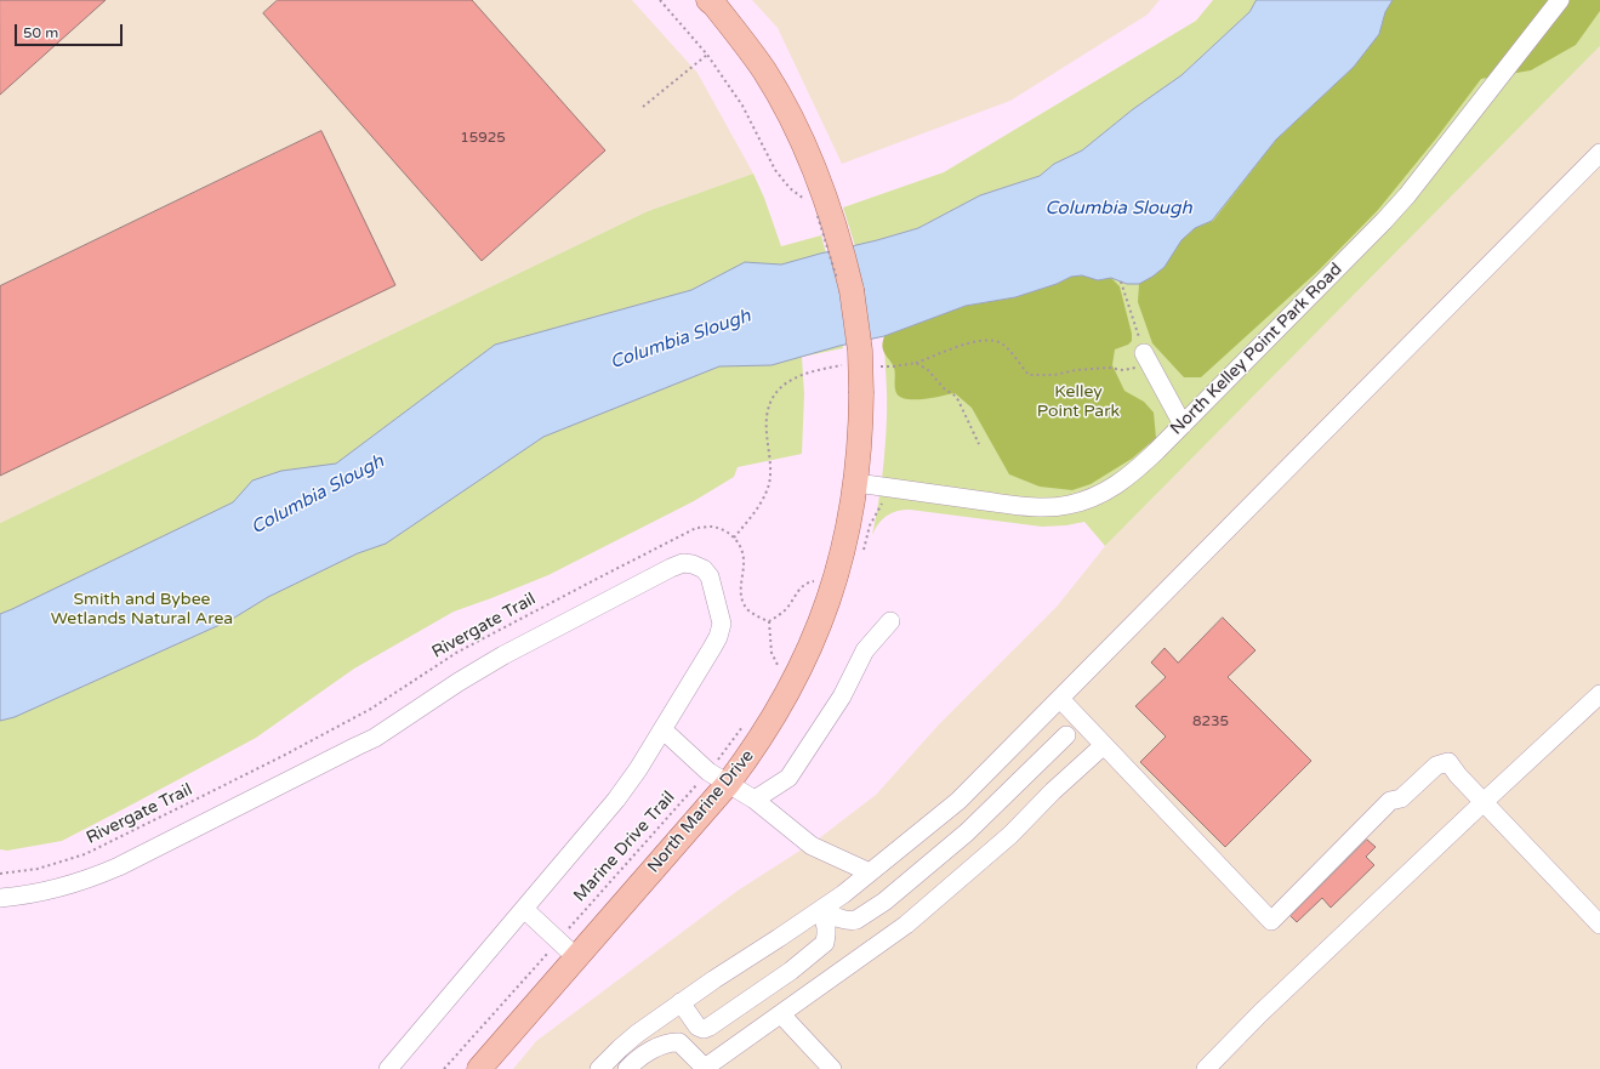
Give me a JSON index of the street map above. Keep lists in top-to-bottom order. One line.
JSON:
{"streets":{"main road":["North Marine Drive"],"street":["North Kelley Point Park Road"],"path":["Rivergate Trail","Marine Drive Trail"]},"crossings":[["North Kelley Point Park Road","North Marine Drive"],["North Marine Drive","Marine Drive Trail"]],"water":["Columbia Slough"],"parks":["Kelley Point Park","Smith and Bybee Wetlands Natural Area"],"house_numbers":["15925","8235"],"scale_bar":"50 m"}
